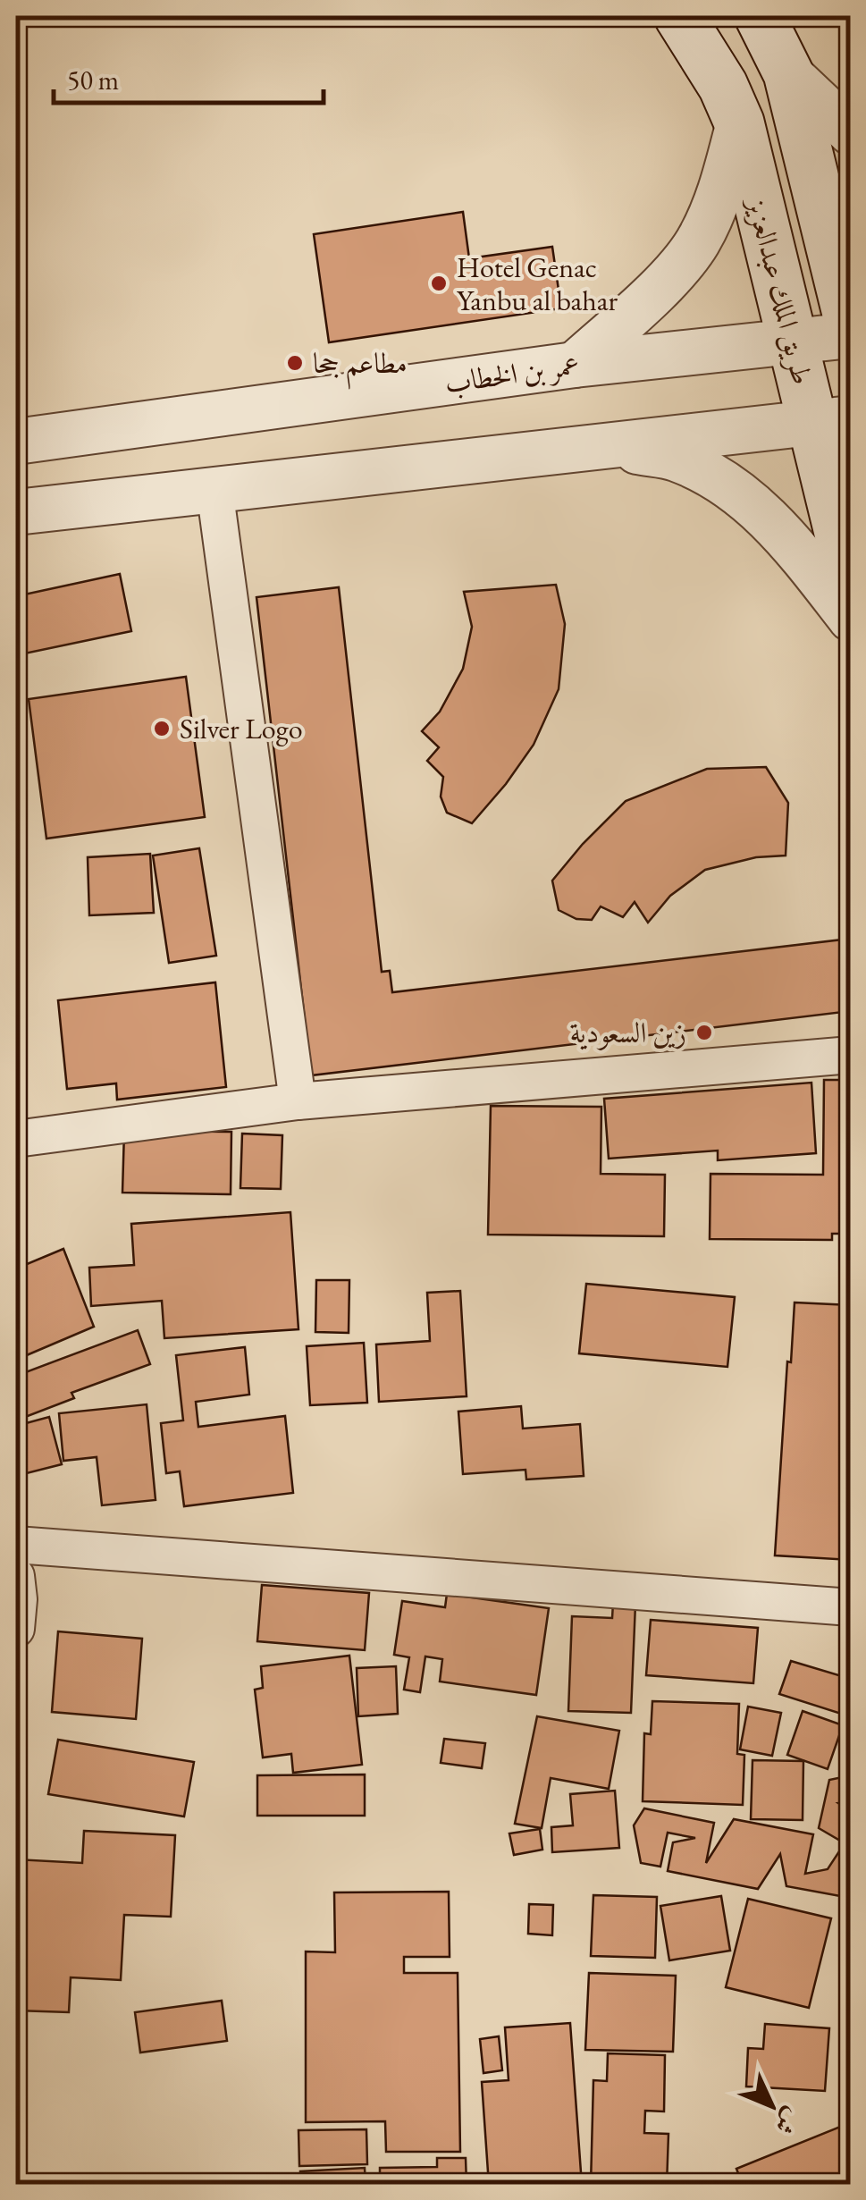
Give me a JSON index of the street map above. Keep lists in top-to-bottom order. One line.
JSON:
{"streets":{"main road":["طريق الملك عبدالعزيز"],"street":["عمر بن الخطاب"]},"crossings":[["طريق الملك عبدالعزيز","عمر بن الخطاب"]],"places":["Hotel Genac Yanbu al bahar","مطاعم جحا","Silver Logo","زين السعودية"],"scale_bar":"50 m","north":"bottom right"}
